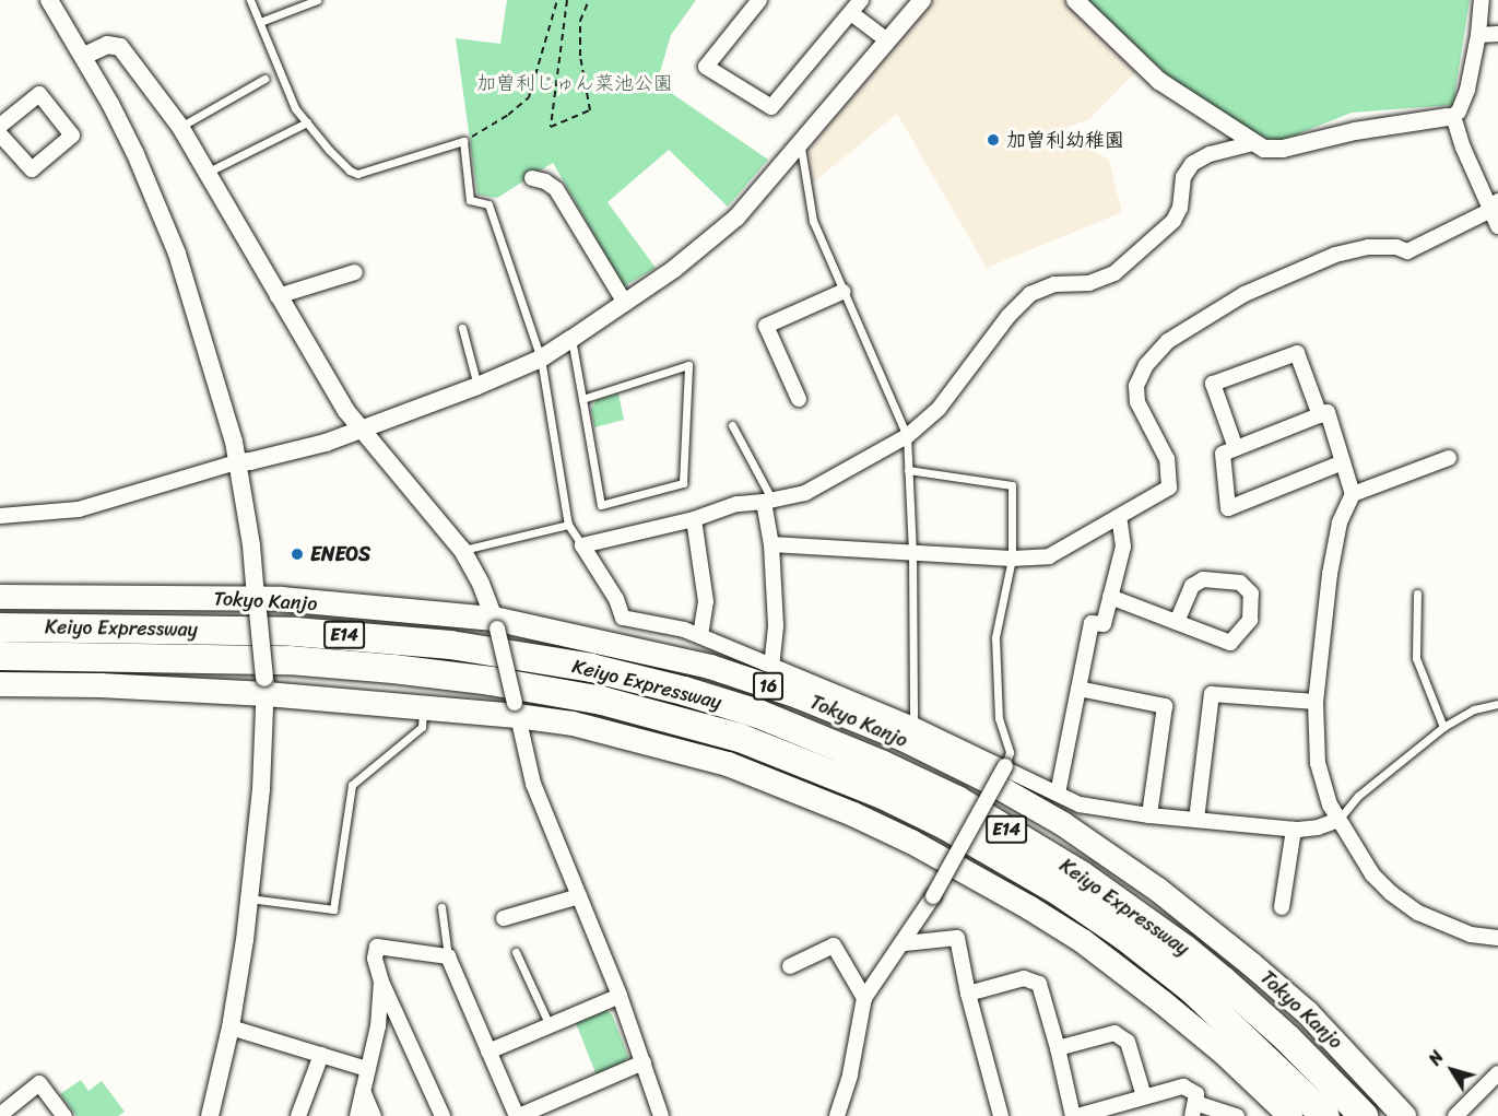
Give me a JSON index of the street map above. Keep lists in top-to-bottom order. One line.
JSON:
{"streets":{"highway":["Tokyo Kanjo","Keiyo Expressway","E14","16"]},"parks":["加曽利じゅん菜池公園"],"places":["加曽利幼稚園","ENEOS"],"north":"top left"}
